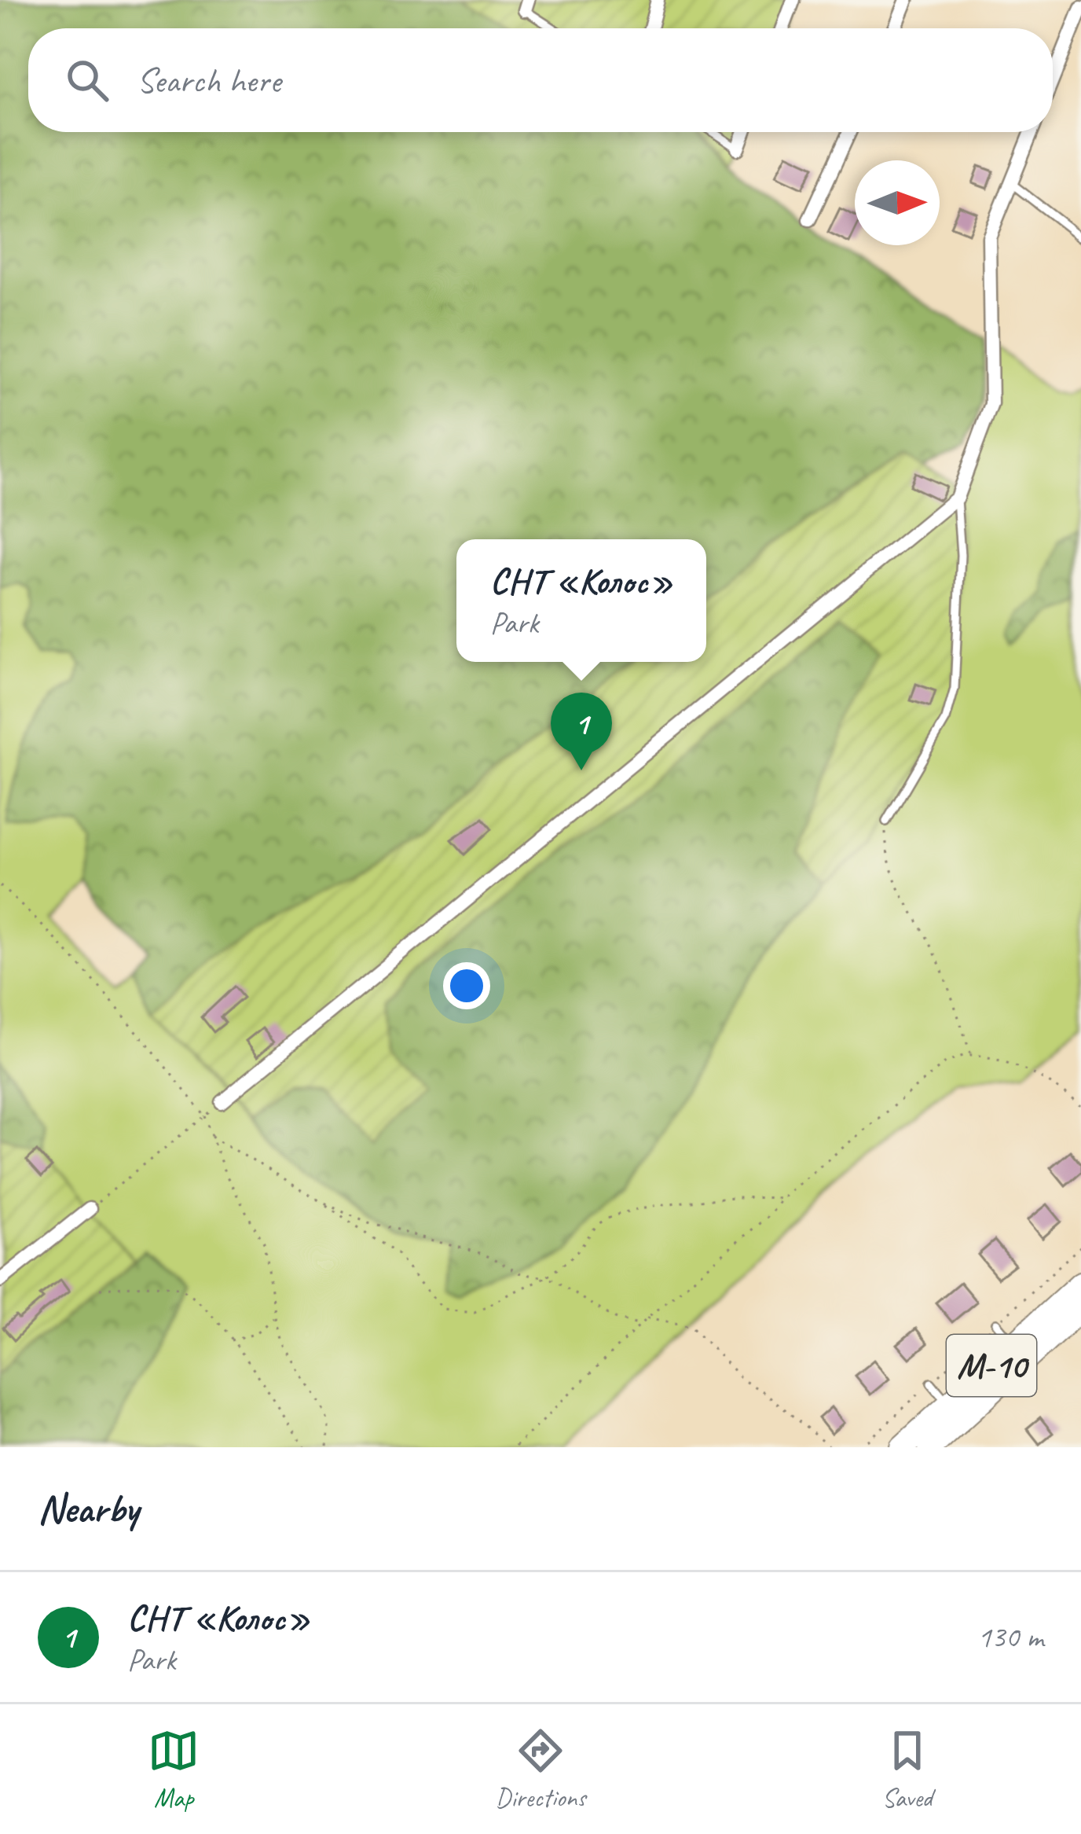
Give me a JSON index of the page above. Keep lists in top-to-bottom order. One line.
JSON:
{"streets":{"highway":["М-10"]},"north":"right","page":{"search":"Search here","popup":["СНТ «Колос»","Park"],"pins":"1","heading":"Nearby","list":[{"mark":"1","name":"СНТ «Колос»","note":"Park","value":"130 m"}],"nav":["Map","Directions","Saved"]}}
